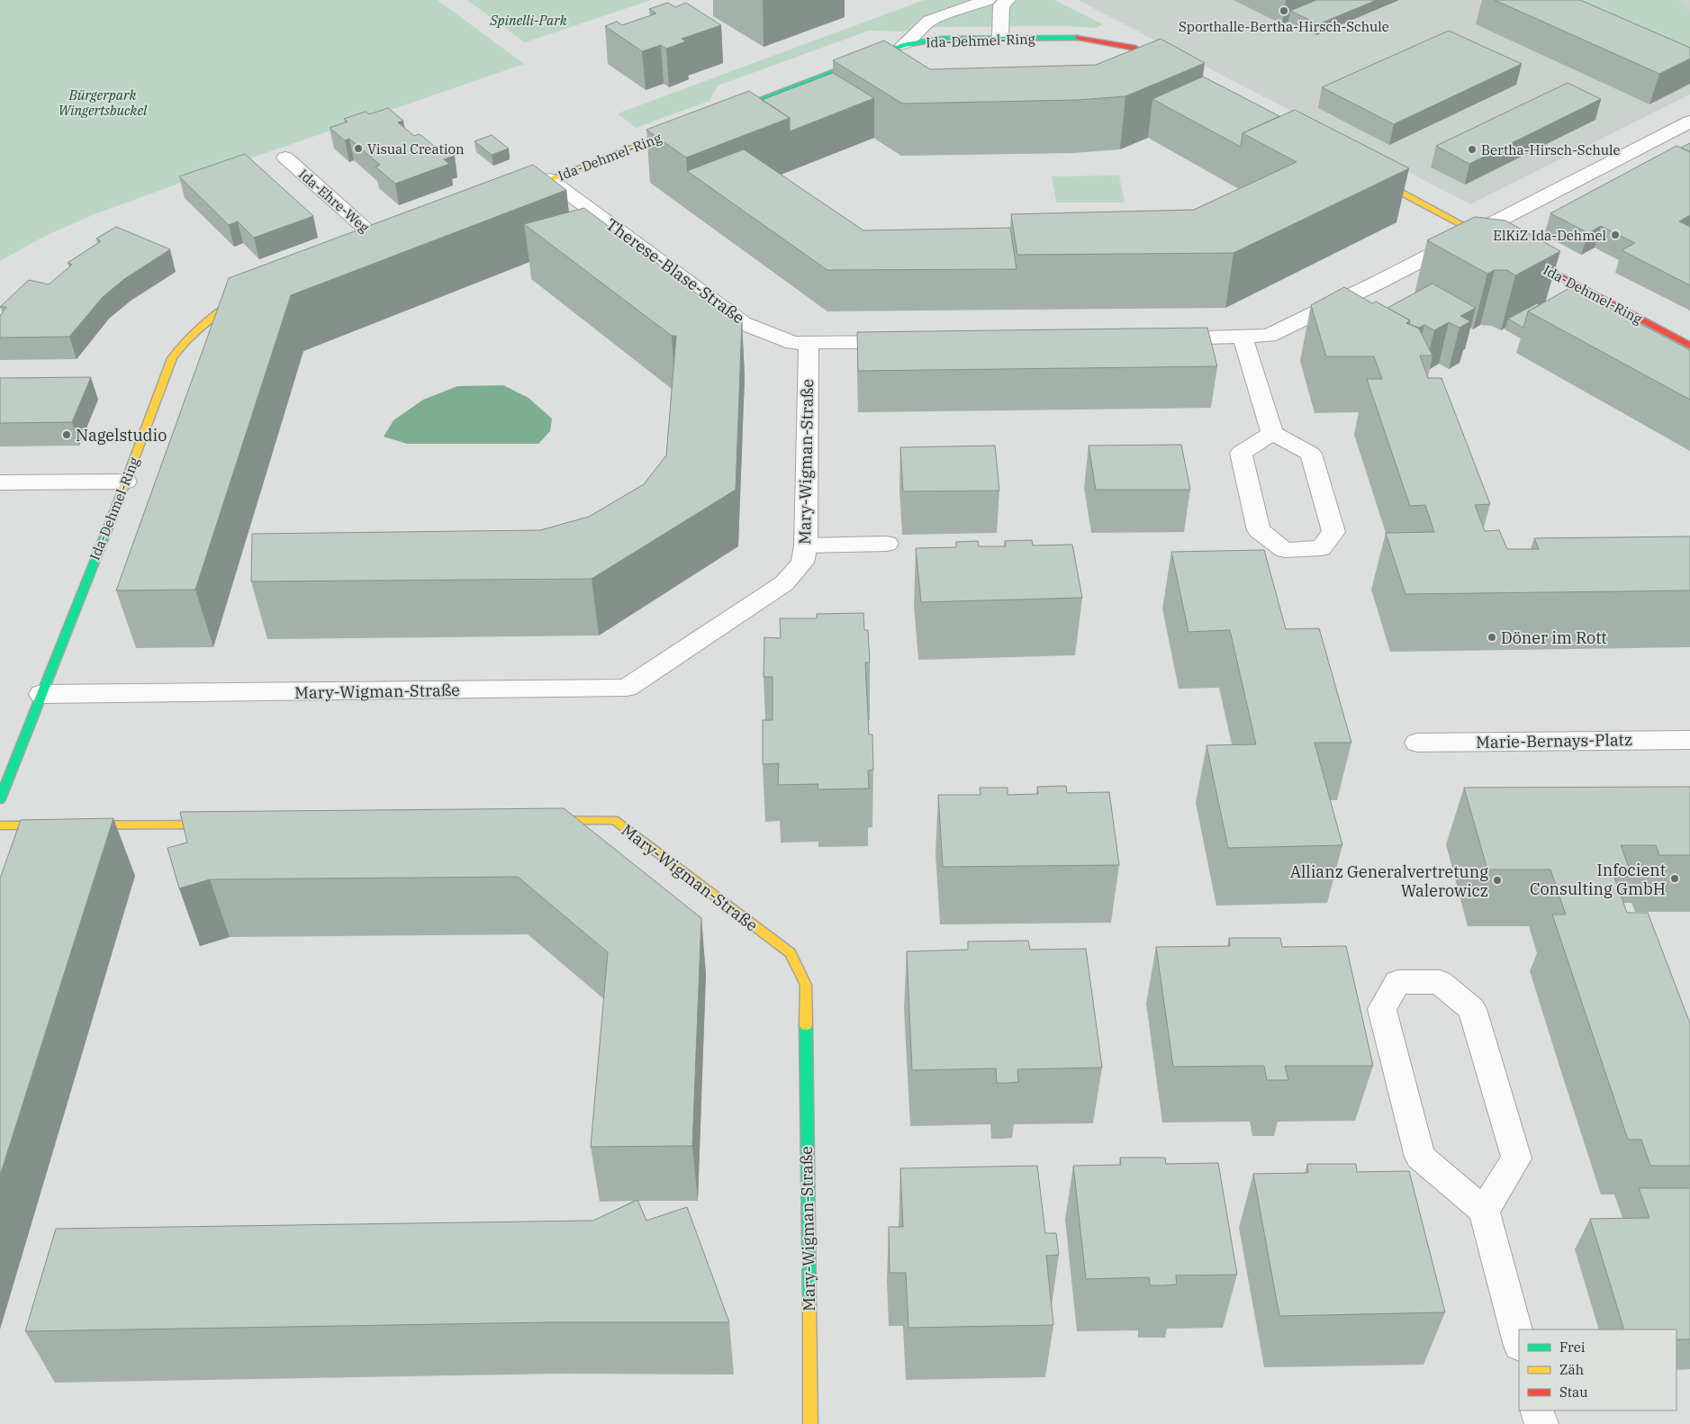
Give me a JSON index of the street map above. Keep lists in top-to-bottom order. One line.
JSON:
{"streets":{"street":["Ida-Dehmel-Ring","Ida-Ehre-Weg","Therese-Blase-Straße","Mary-Wigman-Straße","Marie-Bernays-Platz"]},"crossings":[["Ida-Dehmel-Ring","Therese-Blase-Straße"],["Ida-Dehmel-Ring","Mary-Wigman-Straße"],["Therese-Blase-Straße","Mary-Wigman-Straße"]],"parks":["Spinelli-Park","Bürgerpark Wingertsbuckel"],"places":["Sporthalle-Bertha-Hirsch-Schule","Visual Creation","Bertha-Hirsch-Schule","ElKiZ Ida-Dehmel","Nagelstudio","Döner im Rott","Infocient Consulting GmbH","Allianz Generalvertretung Walerowicz"],"legend":["Frei","Zäh","Stau"]}
